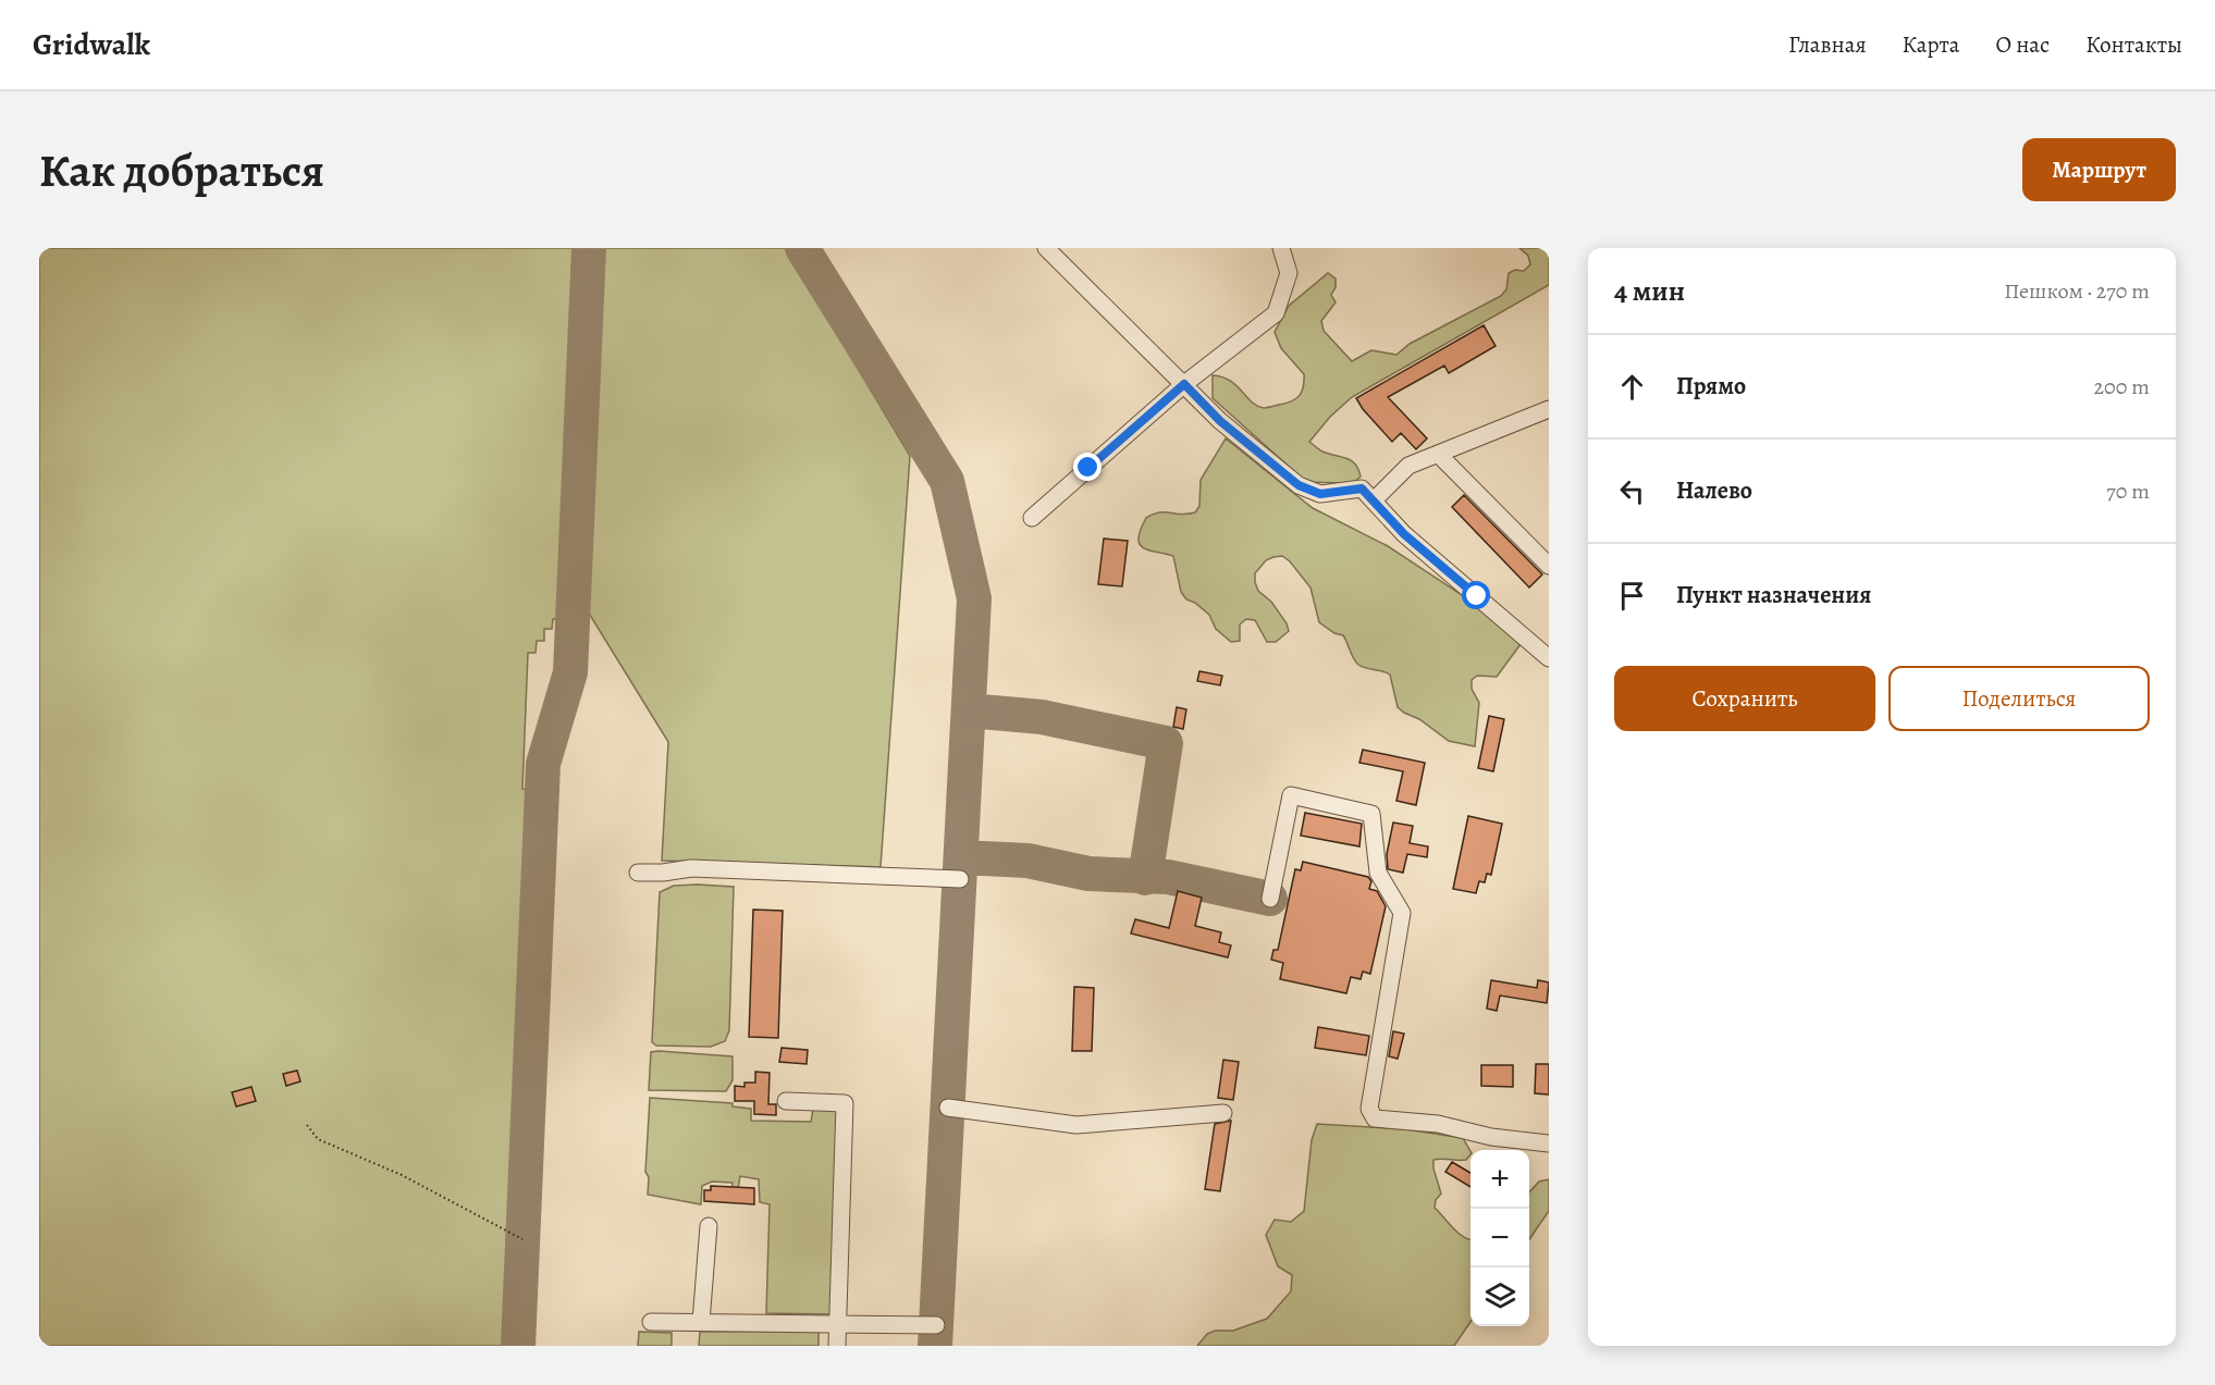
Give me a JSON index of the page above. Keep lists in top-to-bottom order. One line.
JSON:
{"page":{"header":"Gridwalk","nav":["Главная","Карта","О нас","Контакты"],"buttons":["Маршрут",["Сохранить","Поделиться"]],"title":"Как добраться","heading":["4 мин","Пешком · 270 m"],"list":[["Прямо","200 m"],["Налево","70 m"],"Пункт назначения"],"map_buttons":["+","−"]}}
